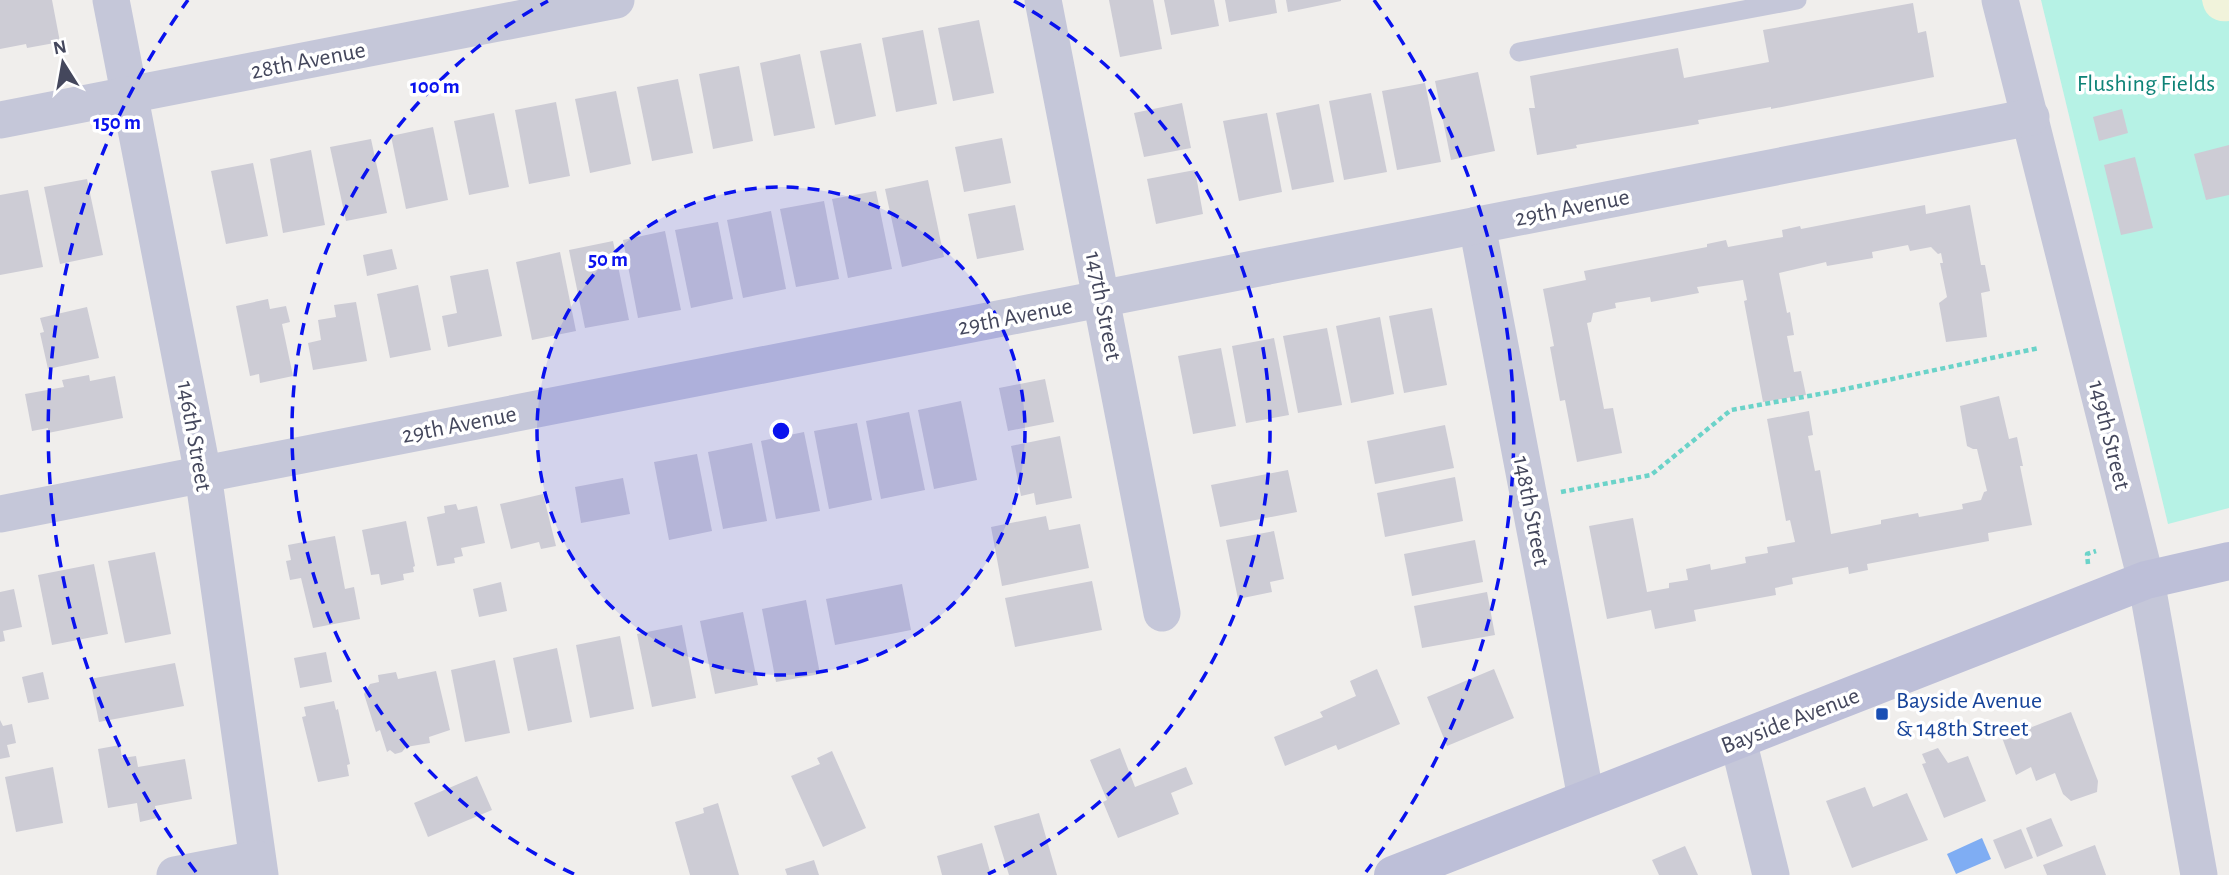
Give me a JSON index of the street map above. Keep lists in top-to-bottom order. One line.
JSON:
{"streets":{"street":["28th Avenue","29th Avenue","147th Street","149th Street","146th Street","148th Street","Bayside Avenue"]},"crossings":[["28th Avenue","146th Street"],["29th Avenue","147th Street"],["29th Avenue","149th Street"],["29th Avenue","146th Street"],["29th Avenue","148th Street"],["149th Street","Bayside Avenue"],["148th Street","Bayside Avenue"]],"parks":["Flushing Fields"],"places":{"transit":["Bayside Avenue & 148th Street"]},"north":"top","rings":["100 m","150 m","50 m"]}
